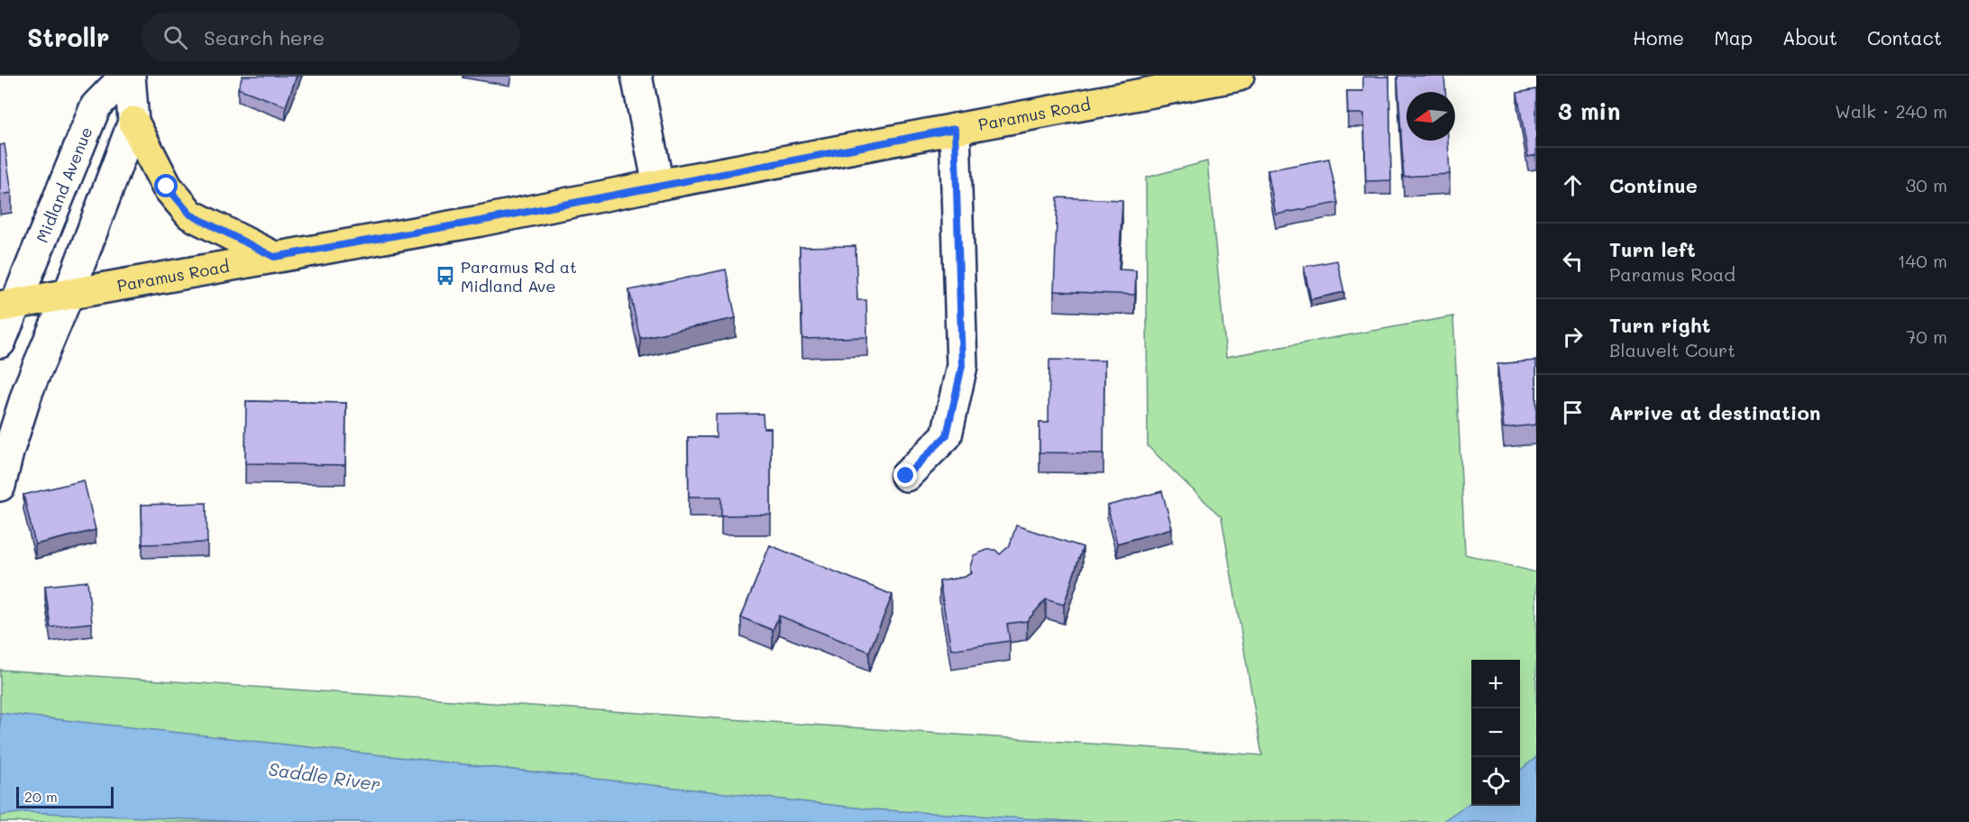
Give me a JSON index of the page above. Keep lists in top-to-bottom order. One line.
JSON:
{"streets":{"main road":["Paramus Road"],"street":["Midland Avenue"]},"crossings":[["Paramus Road","Midland Avenue"]],"water":["Saddle River"],"places":{"bus stop":["Paramus Rd at Midland Ave"]},"scale_bar":"20 m","north":"left","page":{"header":"Strollr","search":"Search here","nav":["Home","Map","About","Contact"],"heading":["3 min","Walk · 240 m"],"list":[["Continue","30 m"],["Turn left","Paramus Road","140 m"],["Turn right","Blauvelt Court","70 m"],"Arrive at destination"],"map_buttons":["+","−"],"scale":"20 m"}}
